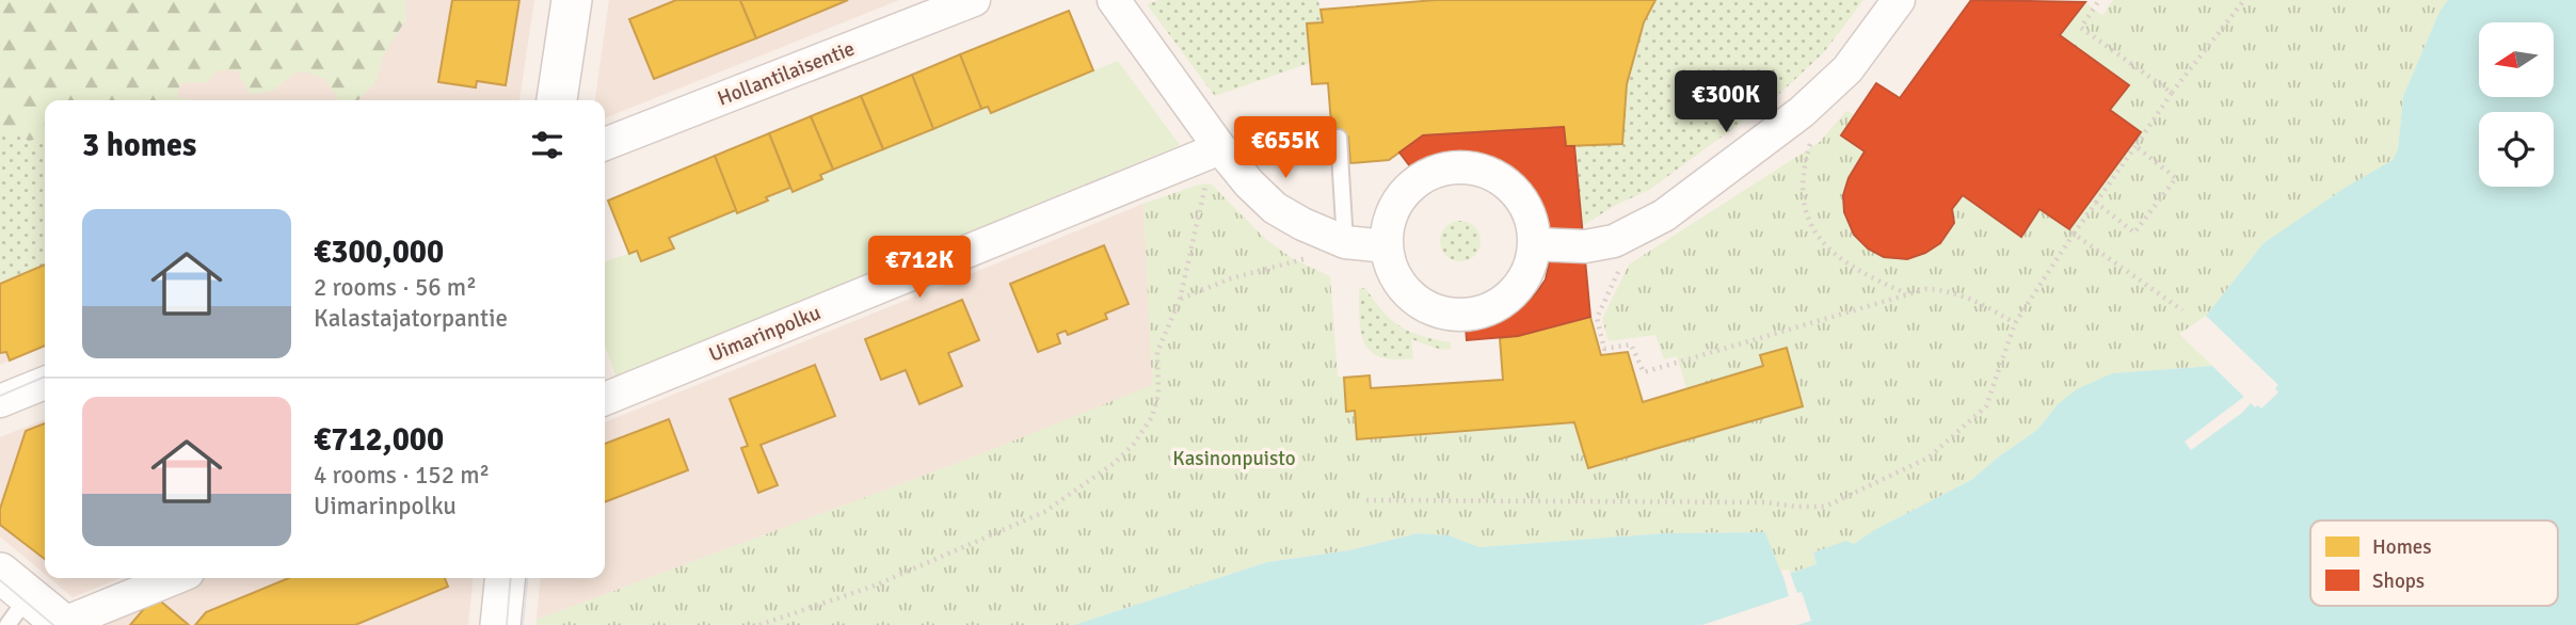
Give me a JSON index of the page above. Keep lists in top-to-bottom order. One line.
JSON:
{"streets":{"street":["Hollantilaisentie","Uimarinpolku"]},"parks":["Kasinonpuisto"],"legend":["Homes","Shops"],"north":"left","page":{"price":["€300K","€655K","€712K"],"heading":"3 homes","list":[{"name":"€300,000","note":"2 rooms · 56 m² · Kalastajatorpantie"},{"name":"€712,000","note":"4 rooms · 152 m² · Uimarinpolku"}]}}
